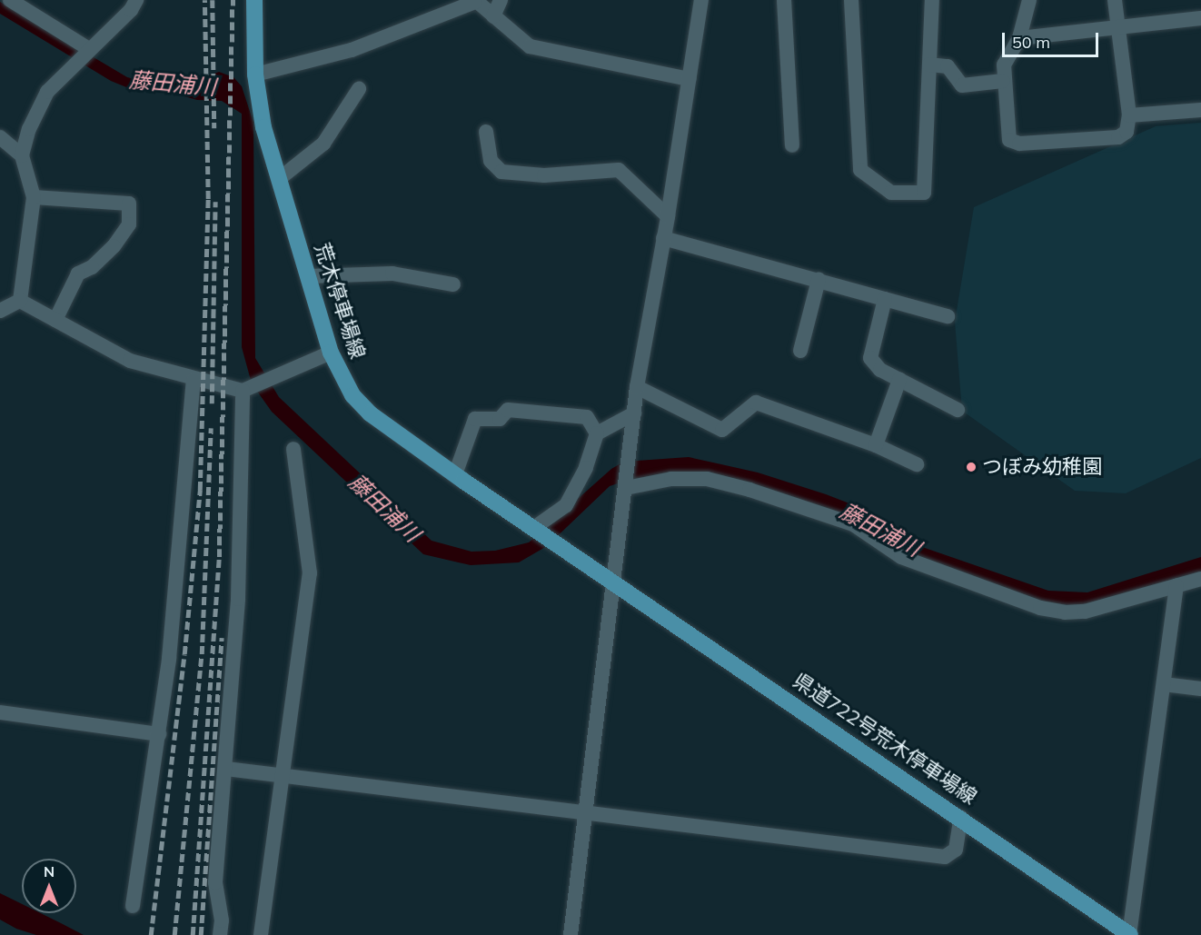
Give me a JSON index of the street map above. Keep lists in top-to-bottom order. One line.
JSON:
{"streets":{"main road":["荒木停車場線","県道722号荒木停車場線"]},"crossings":[["荒木停車場線","県道722号荒木停車場線"]],"water":["藤田浦川"],"places":["つぼみ幼稚園"],"scale_bar":"50 m","north":"top"}
